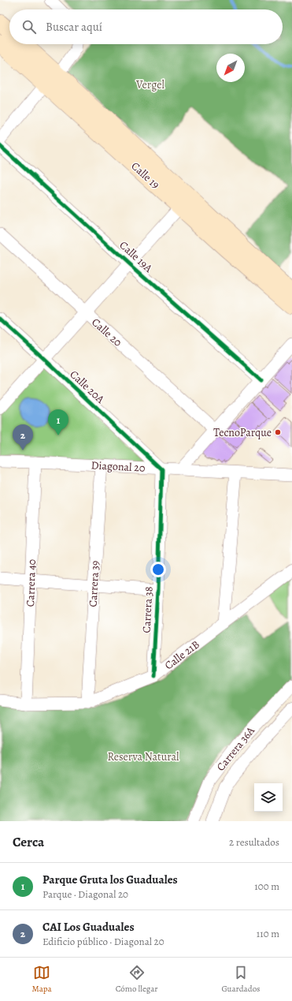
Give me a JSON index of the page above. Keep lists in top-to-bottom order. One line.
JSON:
{"streets":{"main road":["Calle 19"],"street":["Calle 19A","Calle 20","Calle 20A","Diagonal 20","Carrera 40","Carrera 39","Carrera 38","Calle 21B","Carrera 36A"]},"crossings":[["Calle 20A","Diagonal 20"],["Calle 20A","Carrera 38"],["Diagonal 20","Carrera 40"],["Diagonal 20","Carrera 39"],["Diagonal 20","Carrera 38"],["Carrera 40","Calle 21B"],["Carrera 39","Calle 21B"],["Carrera 38","Calle 21B"]],"parks":["Vergel","Reserva Natural"],"places":["TecnoParque"],"north":"bottom left","page":{"search":"Buscar aquí","pins":["1","2"],"heading":["Cerca","2 resultados"],"list":[{"mark":"1","name":"Parque Gruta los Guaduales","note":"Parque · Diagonal 20","value":"100 m"},{"mark":"2","name":"CAI Los Guaduales","note":"Edificio público · Diagonal 20","value":"110 m"}],"nav":["Mapa","Cómo llegar","Guardados"]}}
